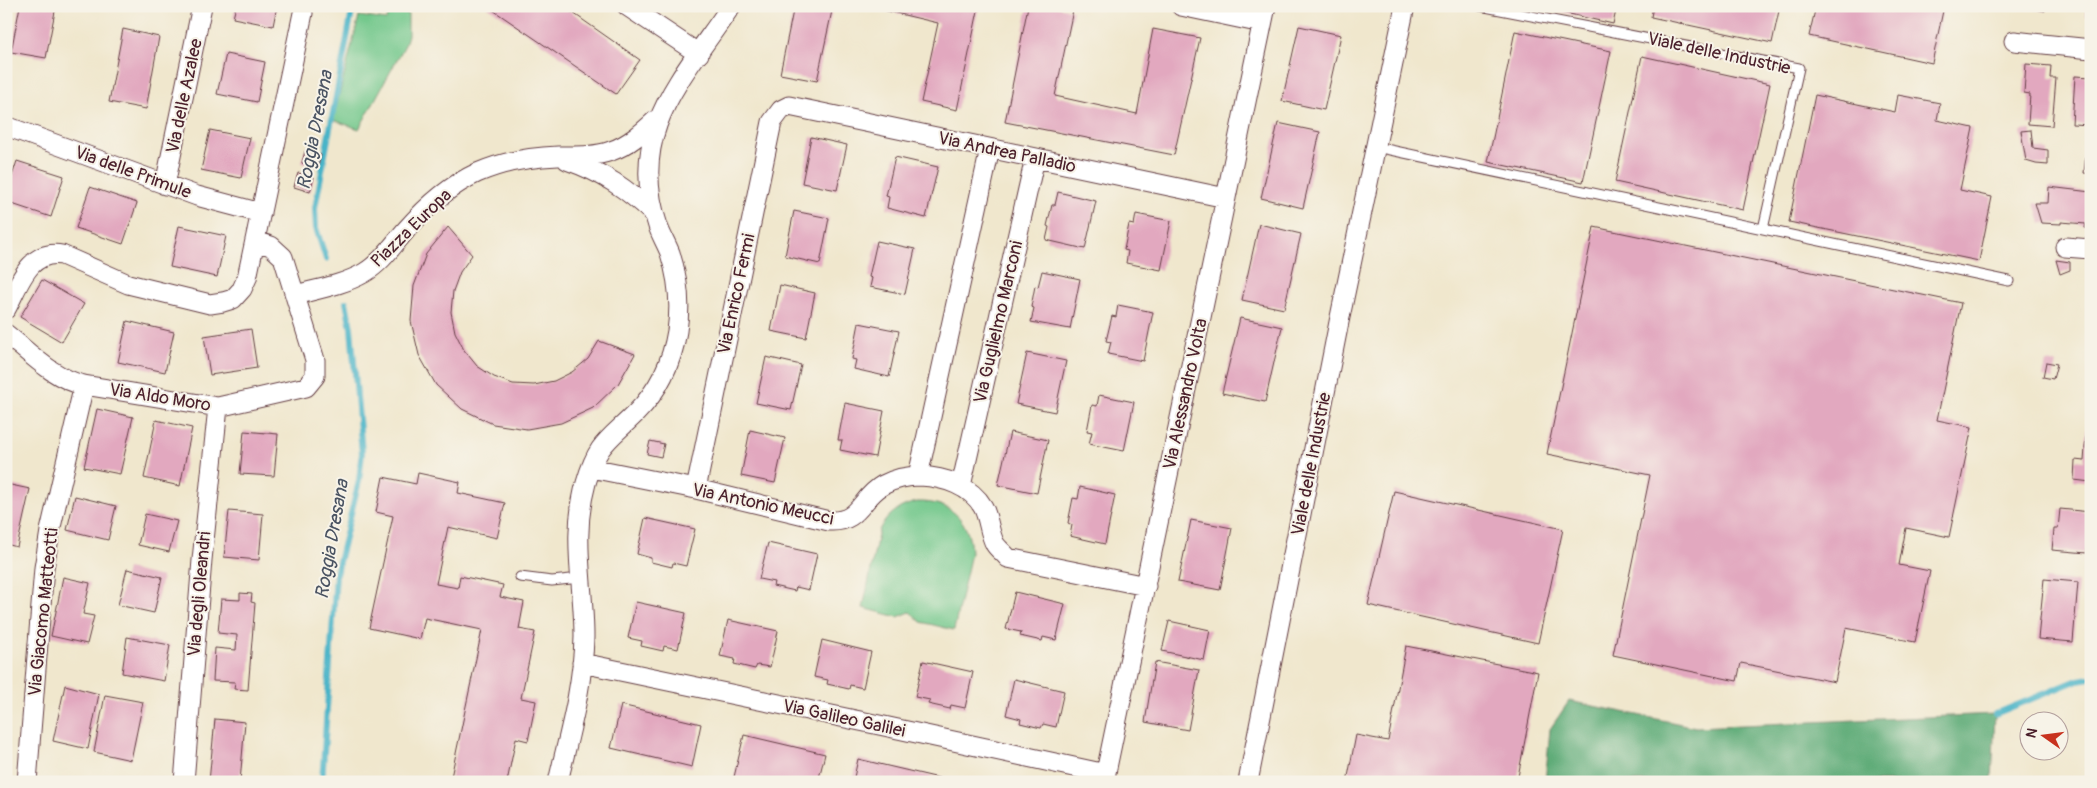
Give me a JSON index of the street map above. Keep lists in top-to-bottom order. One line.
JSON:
{"streets":{"street":["Viale delle Industrie","Via delle Azalee","Via Andrea Palladio","Via delle Primule","Piazza Europa","Via Enrico Fermi","Via Guglielmo Marconi","Via Alessandro Volta","Via Aldo Moro","Via Antonio Meucci","Via degli Oleandri","Via Giacomo Matteotti","Via Galileo Galilei"]},"crossings":[["Via delle Azalee","Via delle Primule"],["Via Andrea Palladio","Via Enrico Fermi"],["Via Andrea Palladio","Via Guglielmo Marconi"],["Via Andrea Palladio","Via Alessandro Volta"],["Piazza Europa","Via Aldo Moro"],["Via Enrico Fermi","Via Antonio Meucci"],["Via Guglielmo Marconi","Via Antonio Meucci"],["Via Alessandro Volta","Via Antonio Meucci"],["Via Alessandro Volta","Via Galileo Galilei"],["Via Aldo Moro","Via degli Oleandri"],["Via Aldo Moro","Via Giacomo Matteotti"]],"water":["Roggia Dresana"],"north":"left"}
